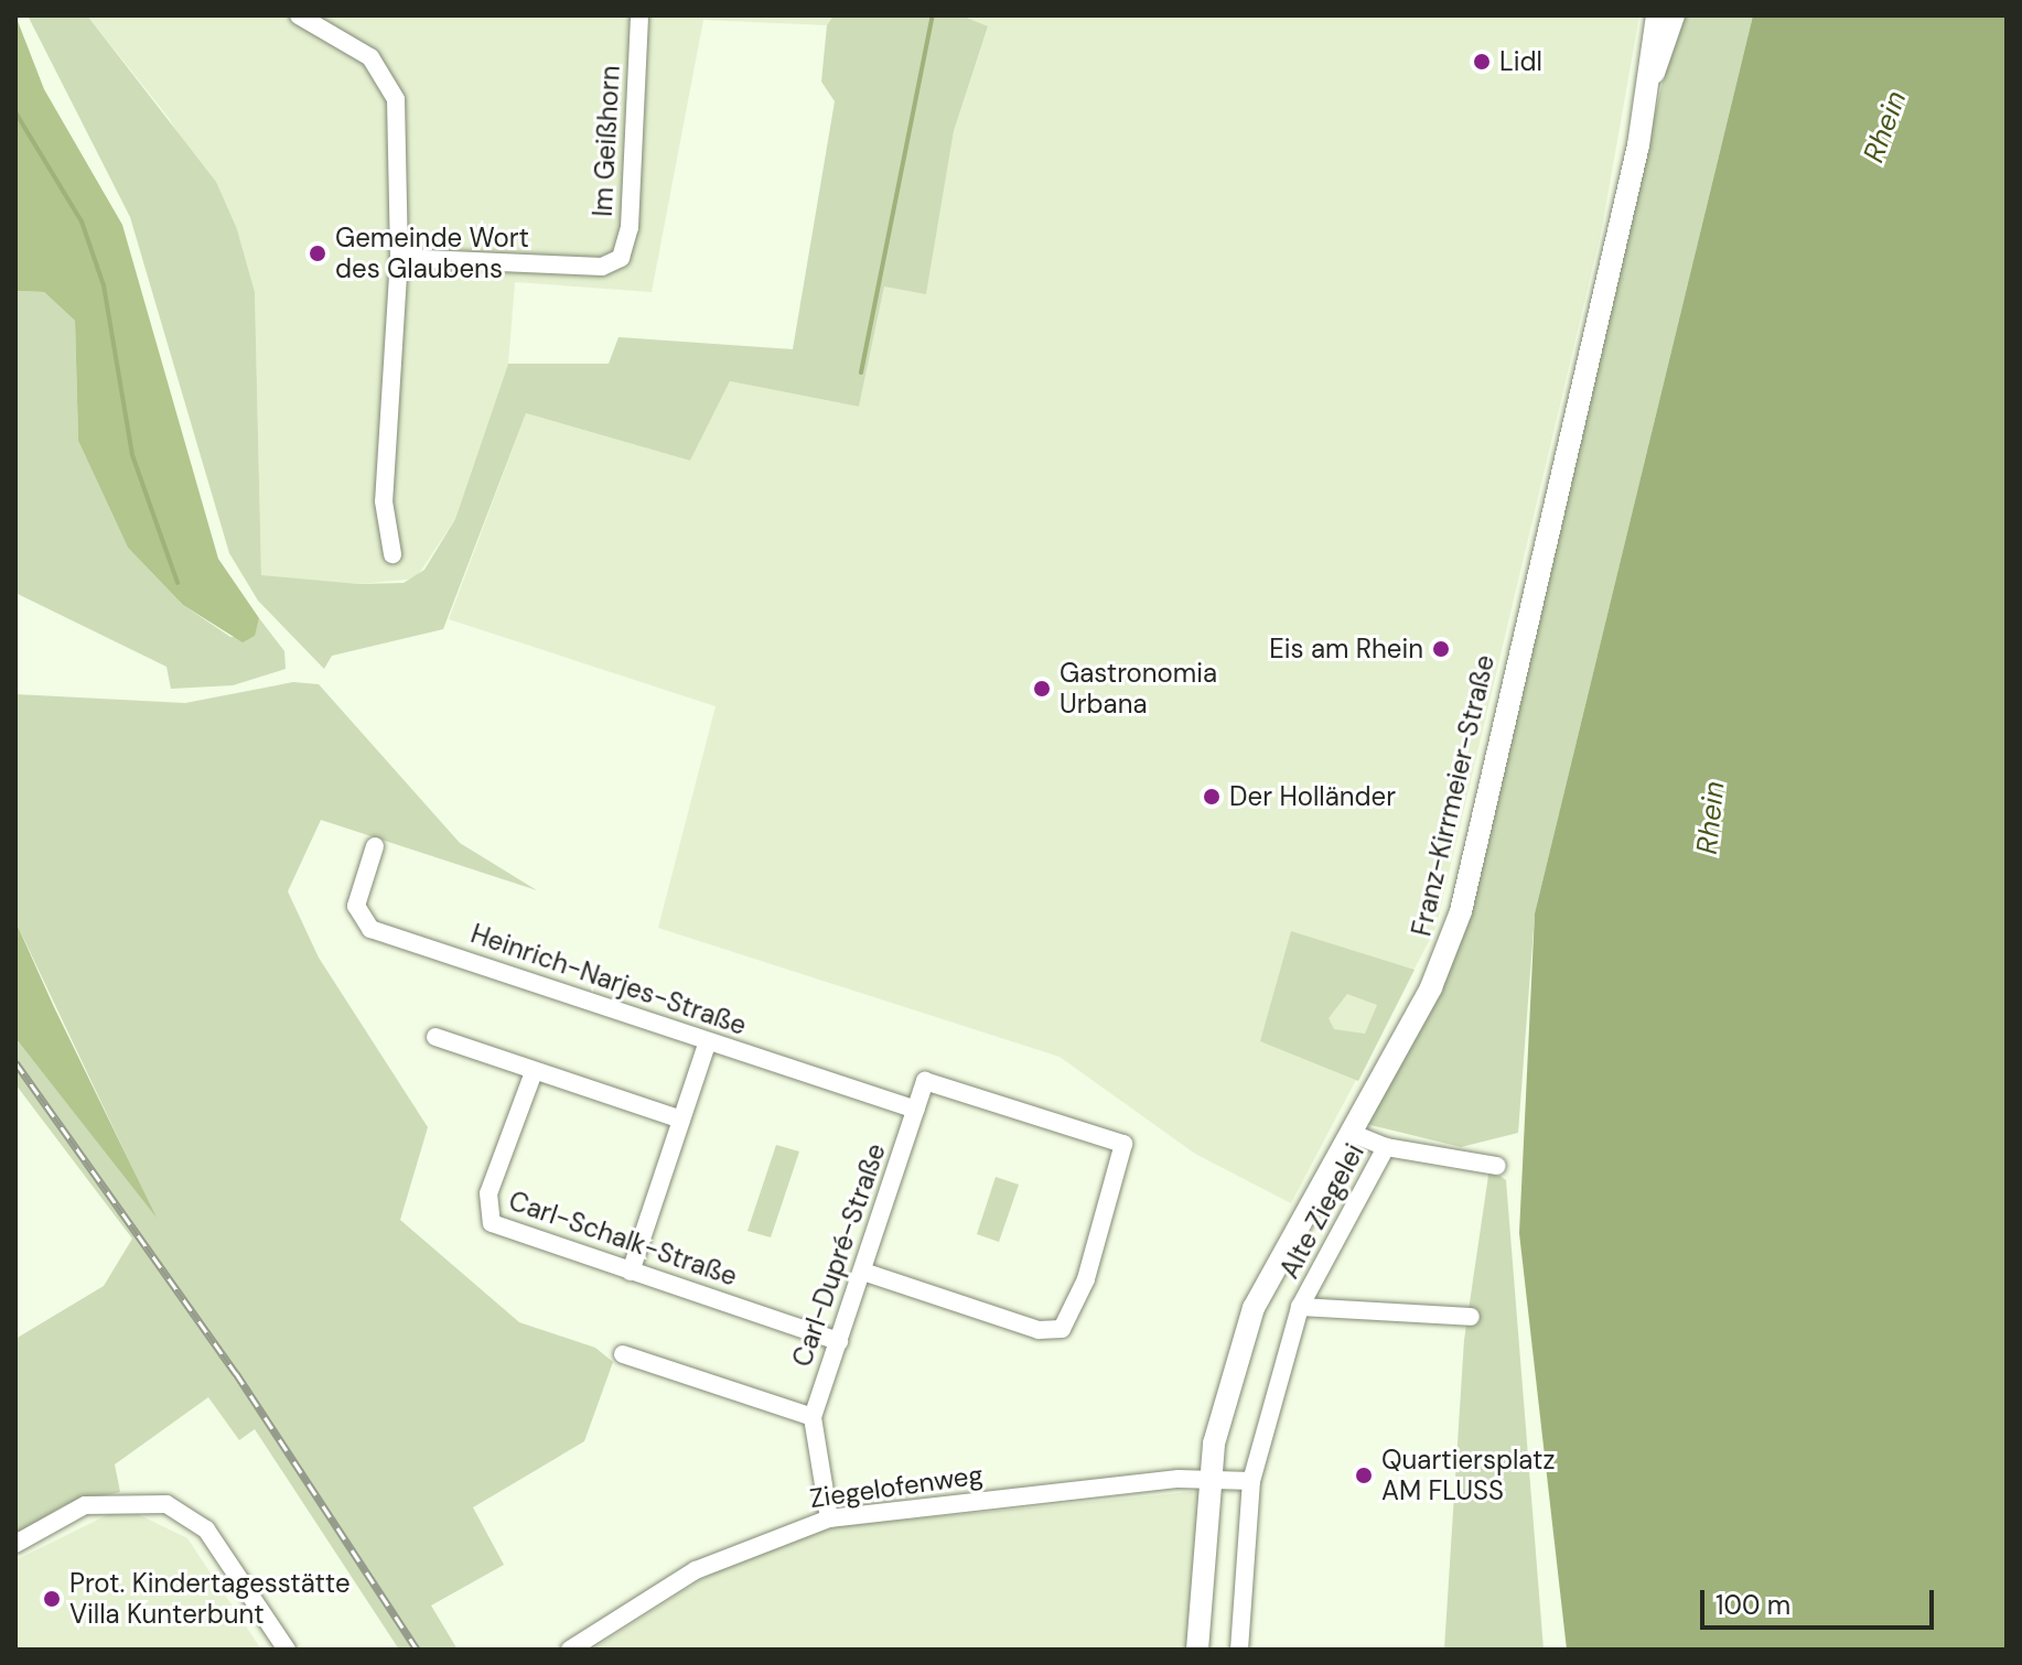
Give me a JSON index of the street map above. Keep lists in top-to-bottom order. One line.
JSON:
{"streets":{"street":["Im Geißhorn","Franz-Kirrmeier-Straße","Heinrich-Narjes-Straße","Alte Ziegelei","Carl-Schalk-Straße","Carl-Dupré-Straße","Ziegelofenweg"]},"crossings":[["Franz-Kirrmeier-Straße","Ziegelofenweg"],["Heinrich-Narjes-Straße","Carl-Dupré-Straße"],["Carl-Schalk-Straße","Carl-Dupré-Straße"],["Carl-Dupré-Straße","Ziegelofenweg"]],"water":["Rhein"],"places":["Lidl","Gemeinde Wort des Glaubens","Eis am Rhein","Gastronomia Urbana","Der Holländer","Quartiersplatz AM FLUSS","Prot. Kindertagesstätte Villa Kunterbunt"],"scale_bar":"100 m"}
